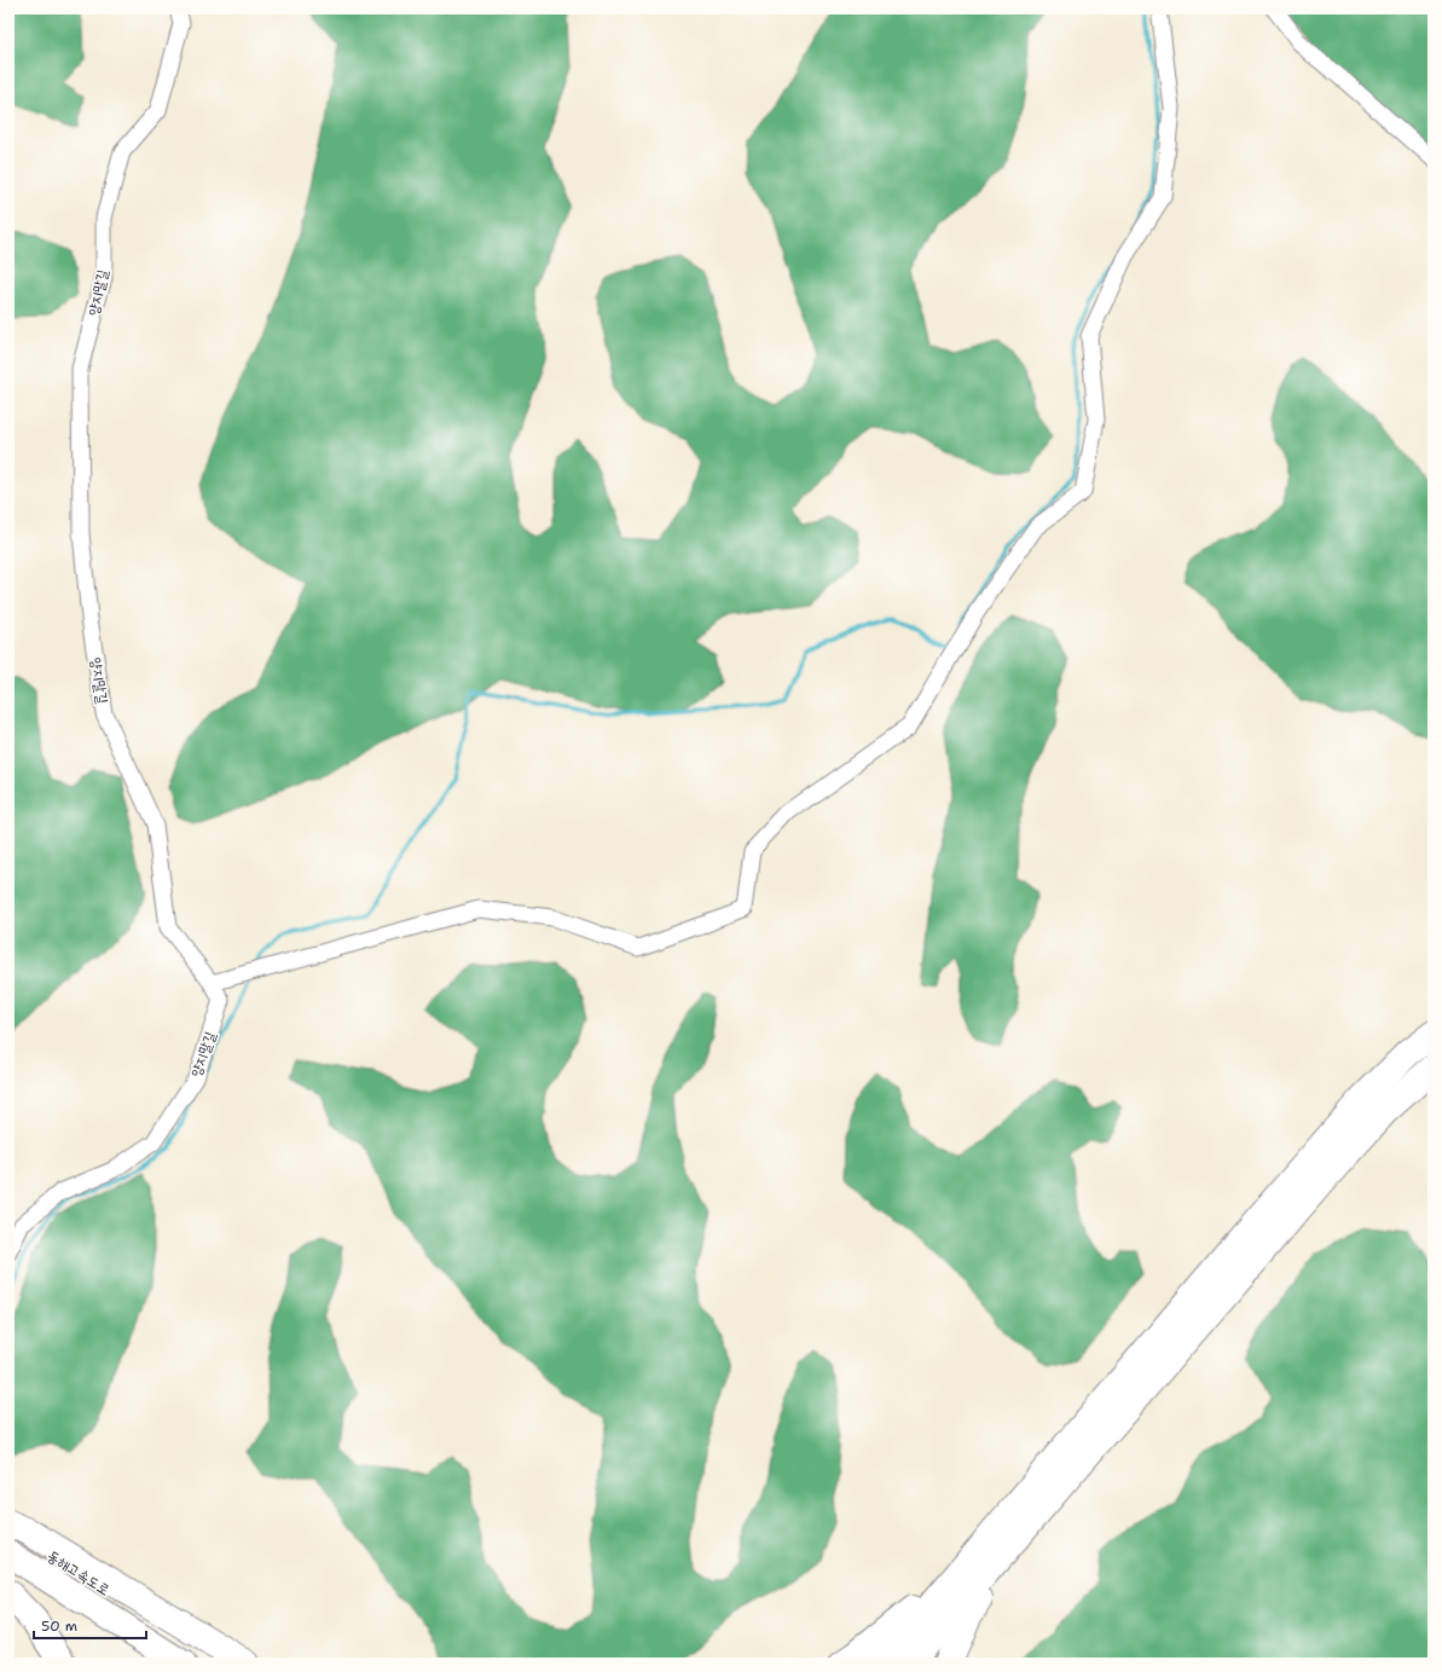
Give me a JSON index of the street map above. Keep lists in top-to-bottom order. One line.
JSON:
{"streets":{"highway":["동해고속도로"],"street":["양지말길"]},"scale_bar":"50 m"}
